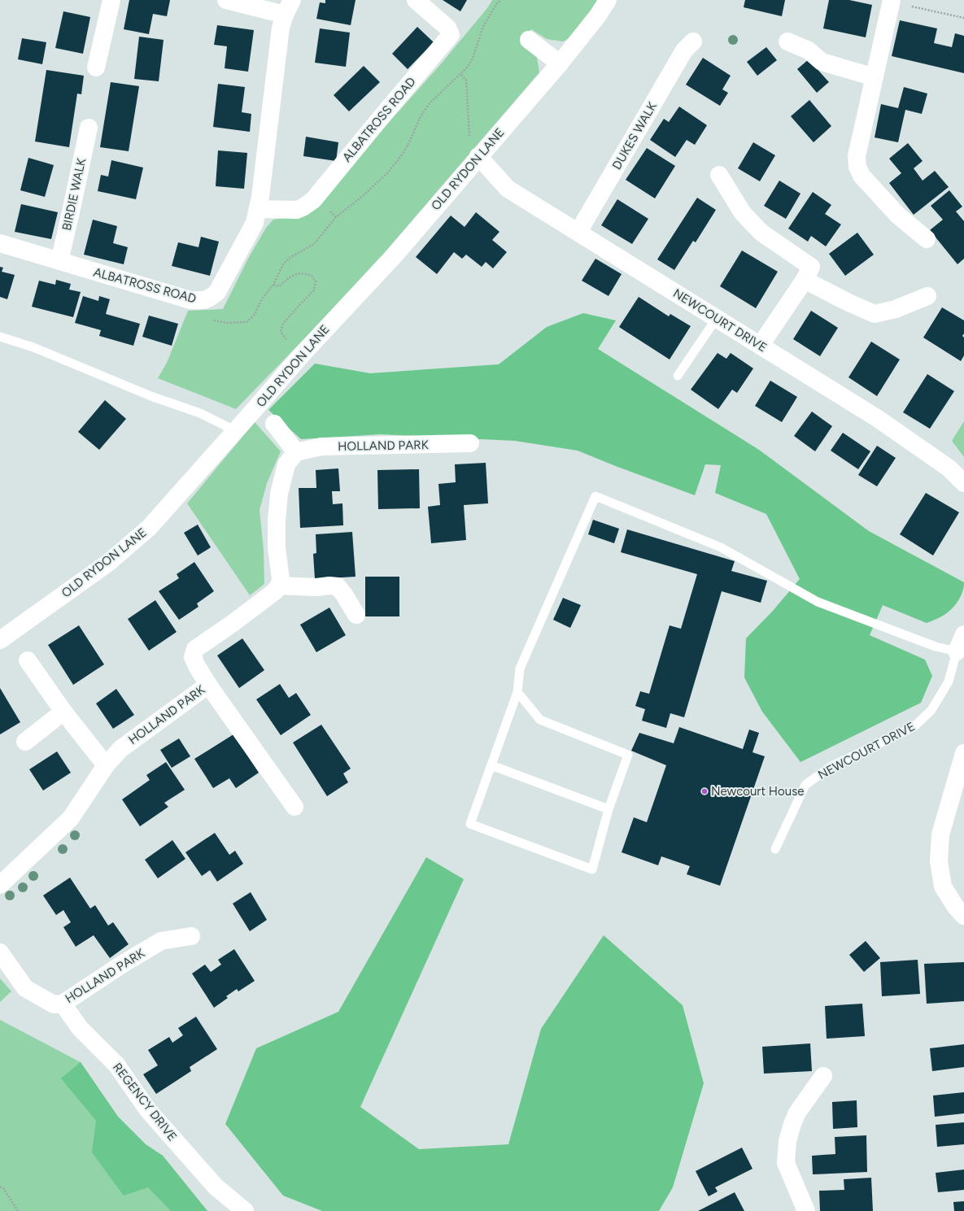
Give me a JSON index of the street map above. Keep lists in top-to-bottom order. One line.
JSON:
{"streets":{"street":["ALBATROSS ROAD","DUKES WALK","OLD RYDON LANE","BIRDIE WALK","NEWCOURT DRIVE","HOLLAND PARK","REGENCY DRIVE"]},"crossings":[["ALBATROSS ROAD","BIRDIE WALK"],["DUKES WALK","NEWCOURT DRIVE"],["OLD RYDON LANE","NEWCOURT DRIVE"],["HOLLAND PARK","REGENCY DRIVE"]],"places":["Newcourt House"]}
